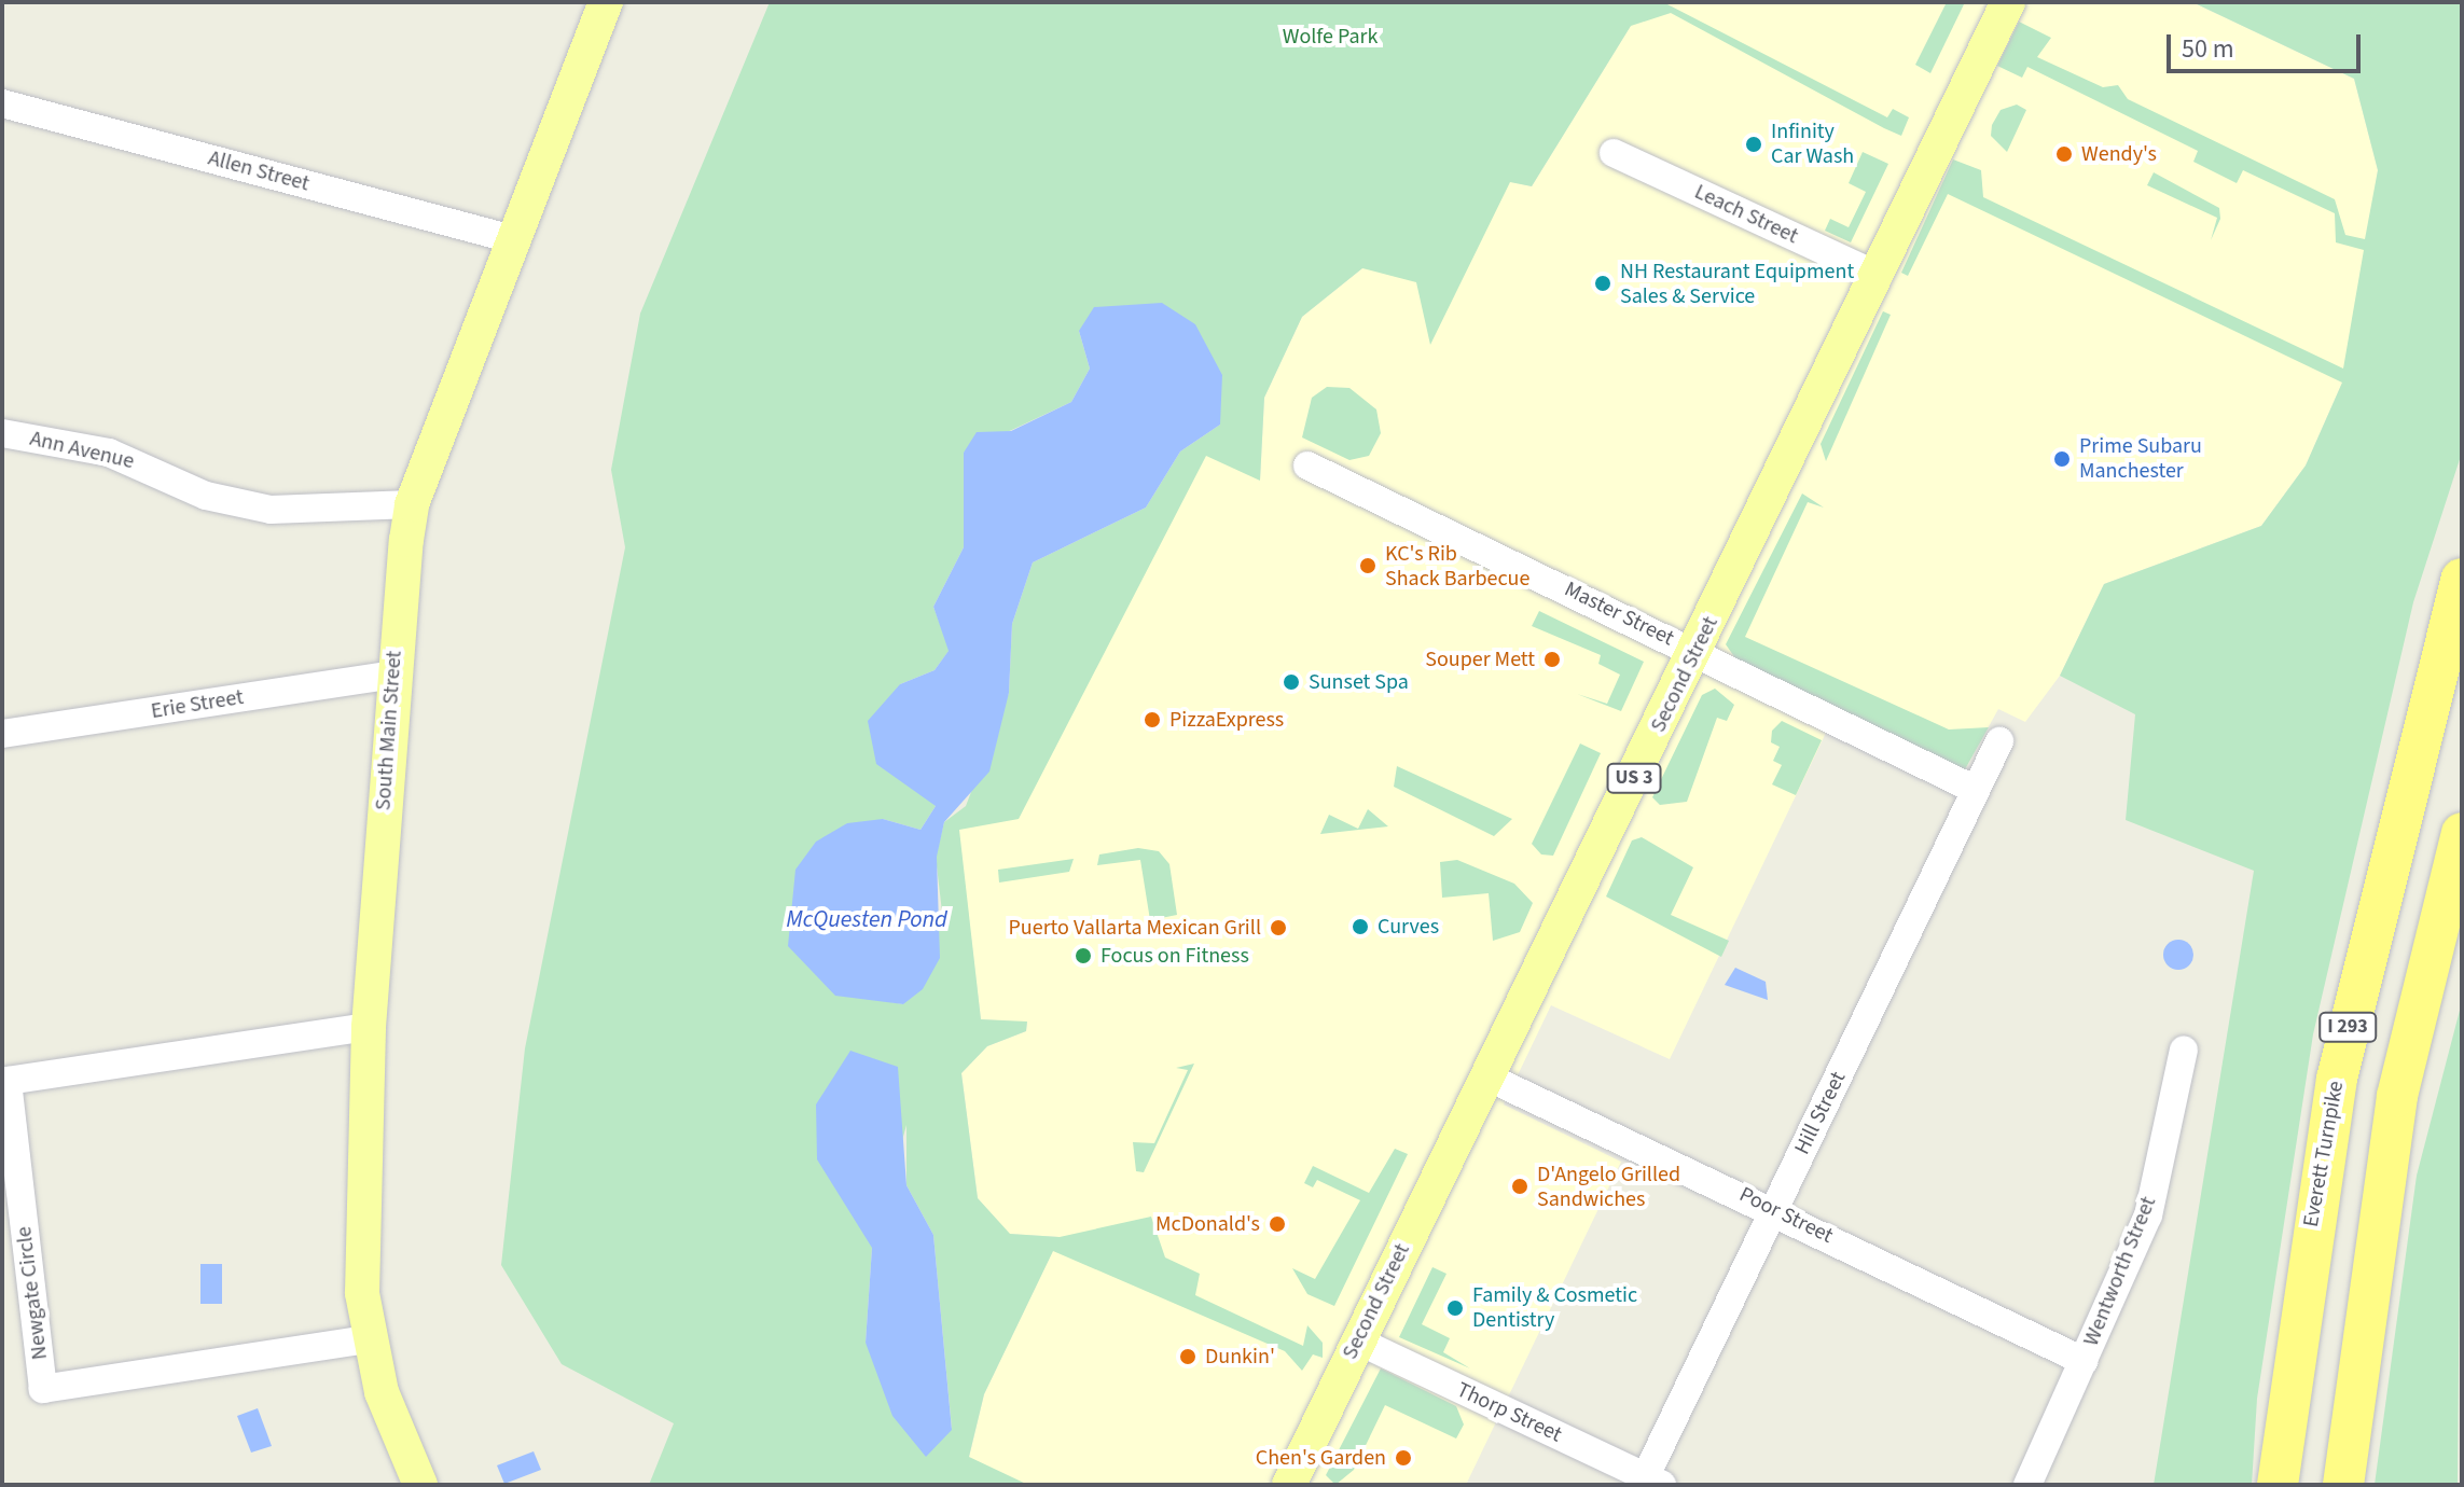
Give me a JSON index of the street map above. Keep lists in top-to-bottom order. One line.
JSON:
{"streets":{"highway":["I 293","Everett Turnpike"],"main road":["Second Street","South Main Street","US 3"],"street":["Allen Street","Leach Street","Ann Avenue","Master Street","Erie Street","Hill Street","Poor Street","Wentworth Street","Newgate Circle","Thorp Street"]},"crossings":[["Allen Street","South Main Street"],["Leach Street","Second Street"],["Ann Avenue","South Main Street"],["Master Street","Second Street"],["Master Street","Hill Street"],["Second Street","Poor Street"],["Second Street","Thorp Street"],["Erie Street","South Main Street"],["South Main Street","Newgate Circle"],["Hill Street","Poor Street"],["Hill Street","Thorp Street"],["Poor Street","Wentworth Street"]],"water":["McQuesten Pond"],"parks":["Wolfe Park"],"places":["Infinity Car Wash","Wendy's","NH Restaurant Equipment Sales & Service","Prime Subaru Manchester","KC's Rib Shack Barbecue","Souper Mett","Sunset Spa","PizzaExpress","Curves","Puerto Vallarta Mexican Grill","Focus on Fitness","D'Angelo Grilled Sandwiches","McDonald's","Family & Cosmetic Dentistry","Dunkin'","Chen's Garden"],"scale_bar":"50 m"}
